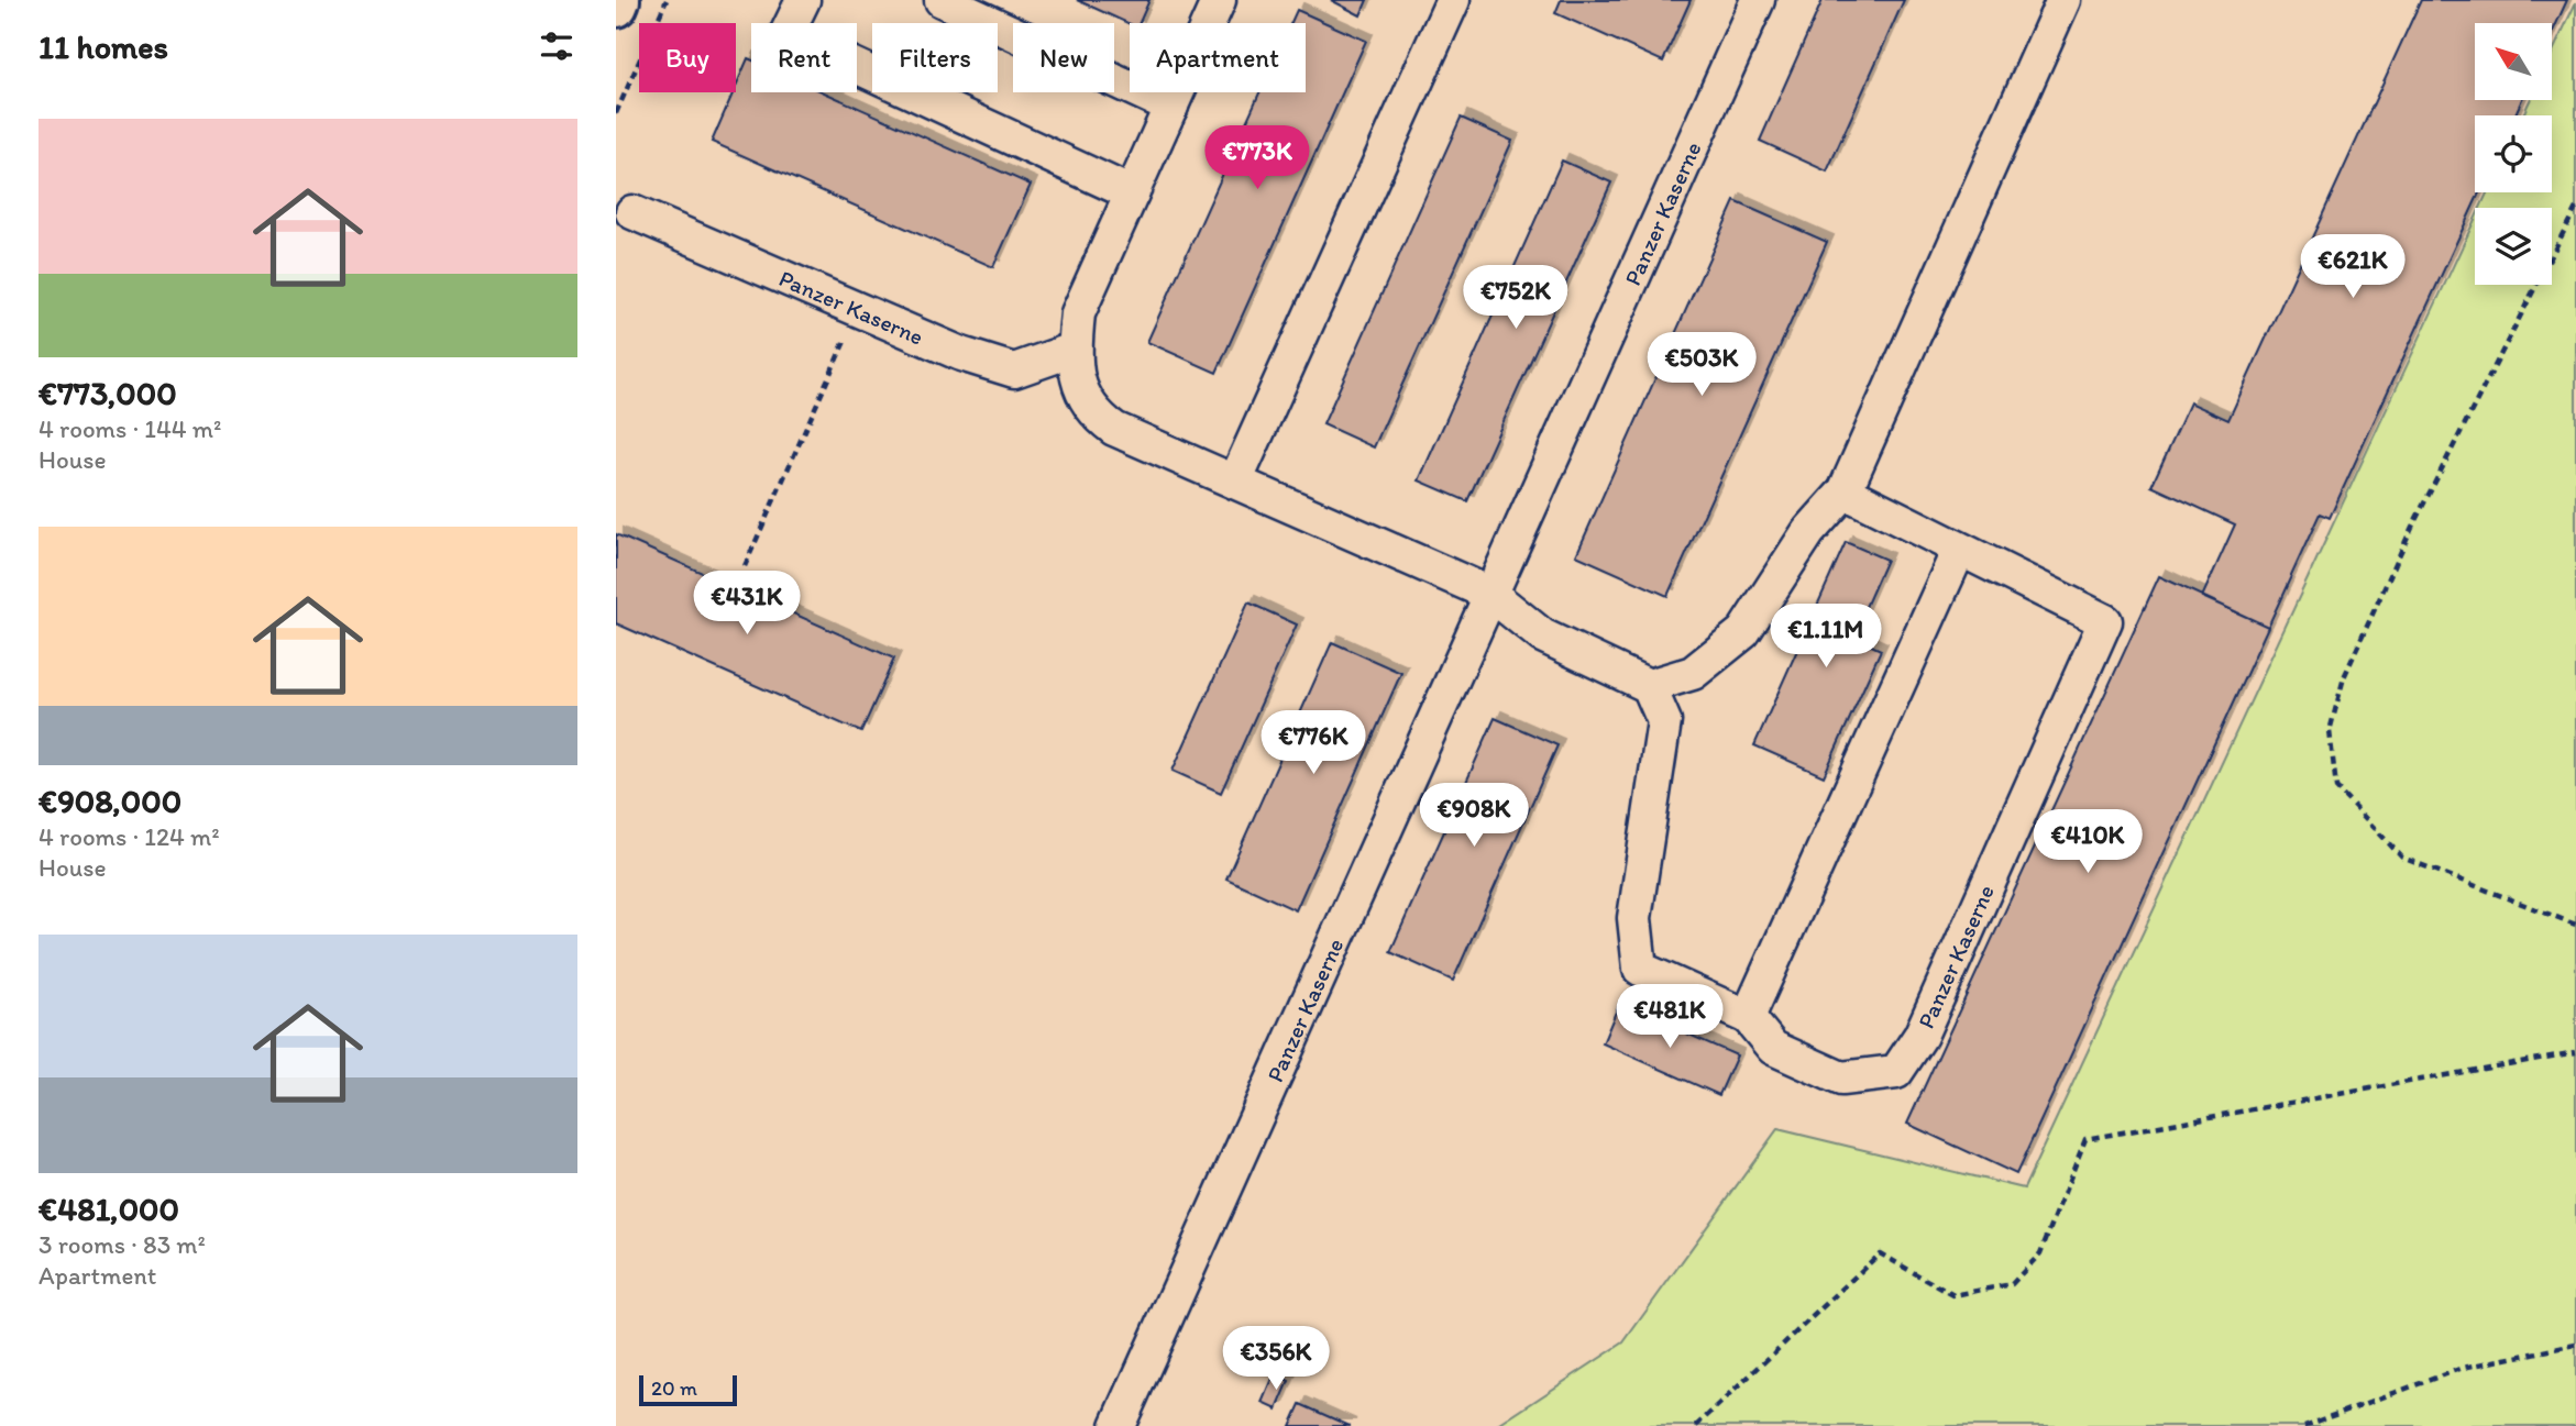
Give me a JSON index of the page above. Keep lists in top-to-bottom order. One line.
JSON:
{"streets":{"lane":["Panzer Kaserne"]},"scale_bar":"20 m","north":"top left","page":{"heading":"11 homes","chip":["Buy","Rent","Filters","New","Apartment"],"list":[{"name":"€773,000","note":"4 rooms · 144 m² · House"},{"name":"€908,000","note":"4 rooms · 124 m² · House"},{"name":"€481,000","note":"3 rooms · 83 m² · Apartment"}],"price":["€773K","€621K","€752K","€503K","€431K","€1.11M","€776K","€908K","€410K","€481K","€356K"],"scale":"20 m"}}
